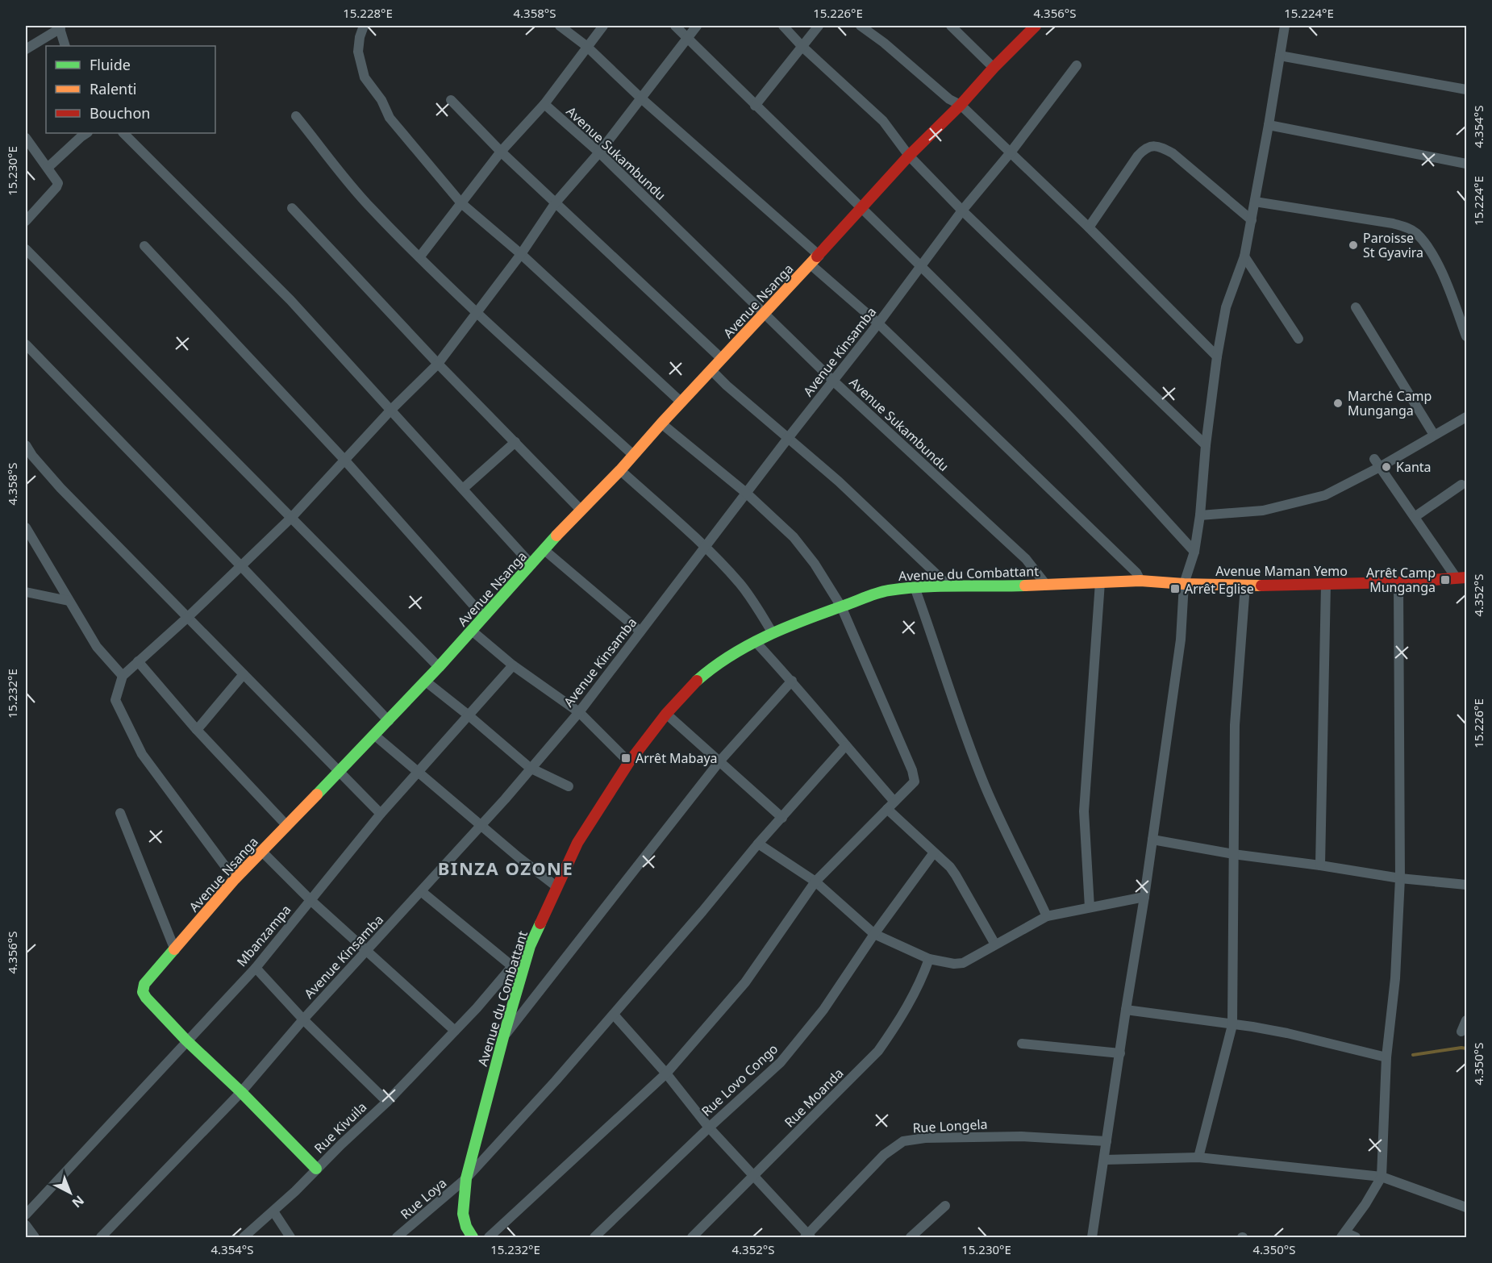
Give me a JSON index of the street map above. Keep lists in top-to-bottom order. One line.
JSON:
{"streets":{"street":["Avenue Sukambundu","Avenue Nsanga","Avenue Kinsamba","Avenue Maman Yemo","Avenue du Combattant","Mbanzampa","Rue Lovo Congo","Rue Moanda","Rue Longela","Rue Kivuila","Rue Loya"]},"crossings":[["Avenue Sukambundu","Avenue Nsanga"],["Avenue Sukambundu","Avenue Kinsamba"],["Avenue Sukambundu","Avenue du Combattant"],["Avenue Nsanga","Avenue Kinsamba"],["Avenue Nsanga","Mbanzampa"],["Avenue Nsanga","Rue Kivuila"],["Avenue Maman Yemo","Avenue du Combattant"],["Avenue du Combattant","Rue Kivuila"],["Avenue du Combattant","Rue Loya"]],"districts":["BINZA OZONE"],"places":{"other":["Paroisse St Gyavira","Marché Camp Munganga","Kanta"],"transit":["Arrêt Camp Munganga","Arrêt Eglise","Arrêt Mabaya"]},"legend":["Fluide","Ralenti","Bouchon"],"north":"bottom right","coordinates":["15.228°E","4.358°S","15.226°E","4.356°S","15.224°E","4.354°S","15.230°E","4.352°S","15.232°E","4.350°S"]}
